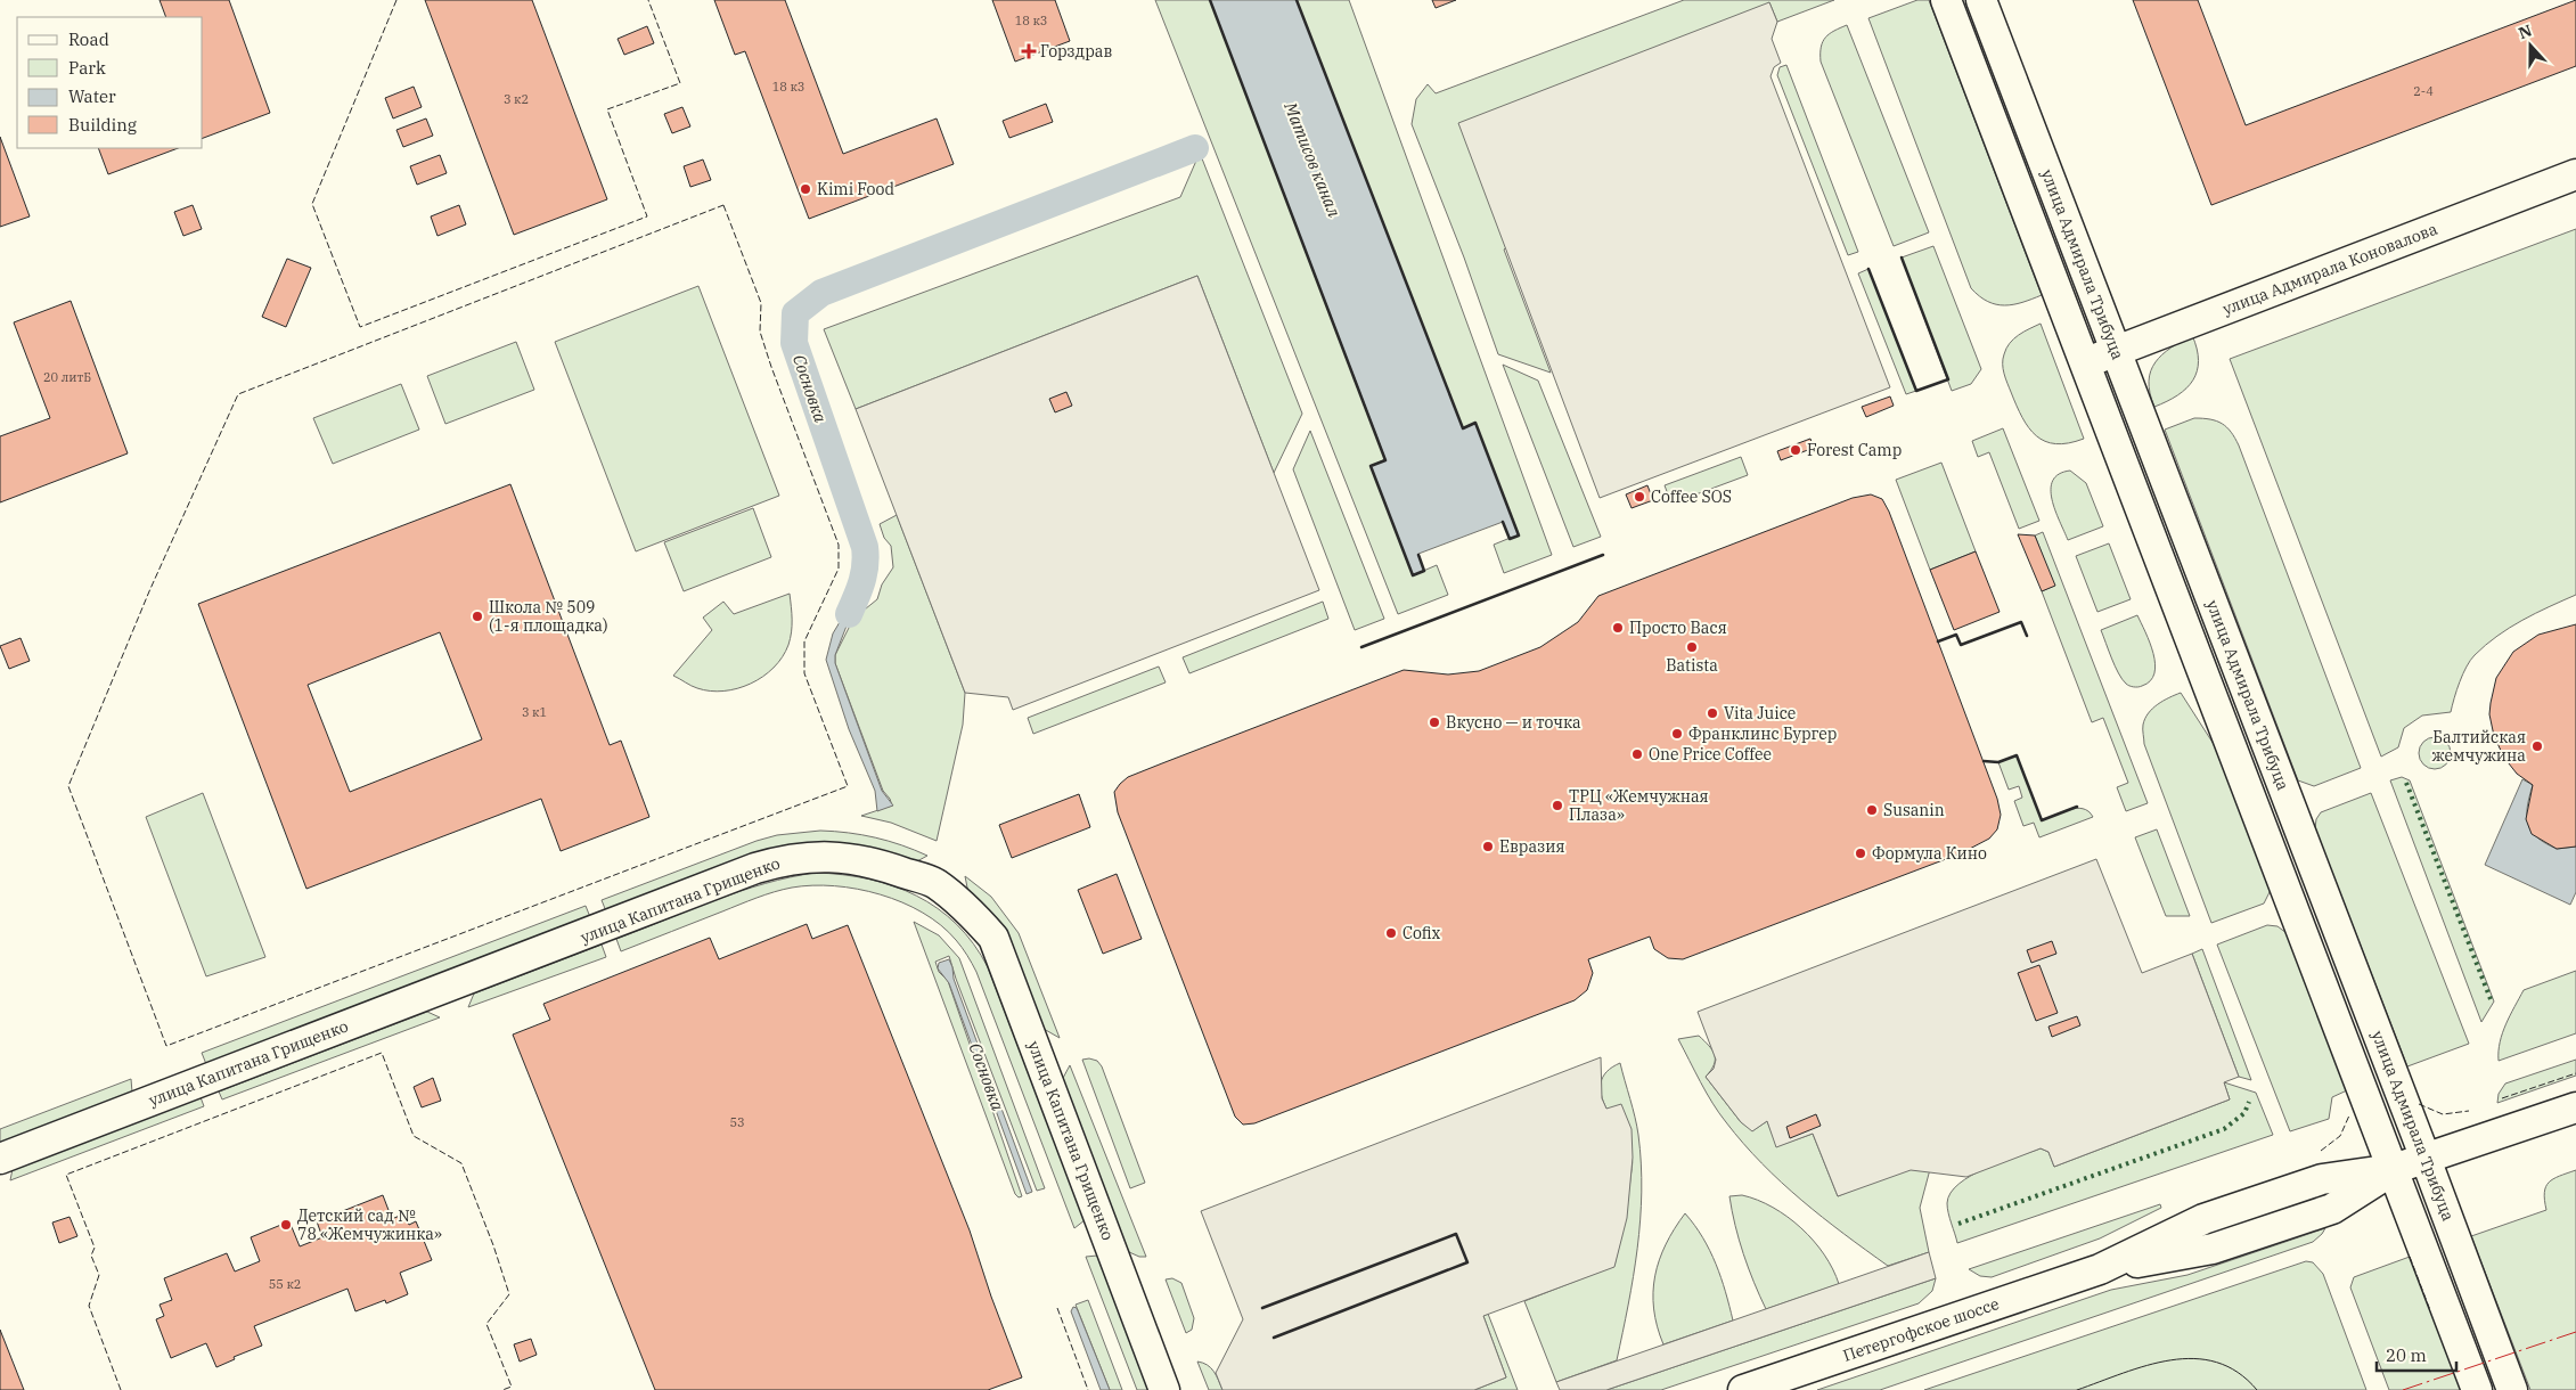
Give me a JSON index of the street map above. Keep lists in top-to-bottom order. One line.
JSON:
{"streets":{"street":["улица Адмирала Трибуца","улица Адмирала Коновалова","улица Капитана Грищенко","Петергофское шоссе"]},"crossings":[["улица Адмирала Трибуца","улица Адмирала Коновалова"],["улица Адмирала Трибуца","Петергофское шоссе"]],"water":["Матисов канал","Сосновка"],"places":{"health":["Горздрав"],"other":["Kimi Food","Forest Camp","Coffee SOS","Школа № 509 (1-я площадка)","Просто Вася","Batista","Vita Juice","Вкусно — и точка","Франклинс Бургер","Балтийская жемчужина","One Price Coffee","ТРЦ «Жемчужная Плаза»","Susanin","Евразия","Формула Кино","Cofix","Детский сад № 78 «Жемчужинка»"]},"house_numbers":["18 к3","18 к3","2-4","3 к2","20 литБ","3 к1","53","55 к2"],"legend":["Road","Park","Water","Building"],"scale_bar":"20 m","north":"top"}
